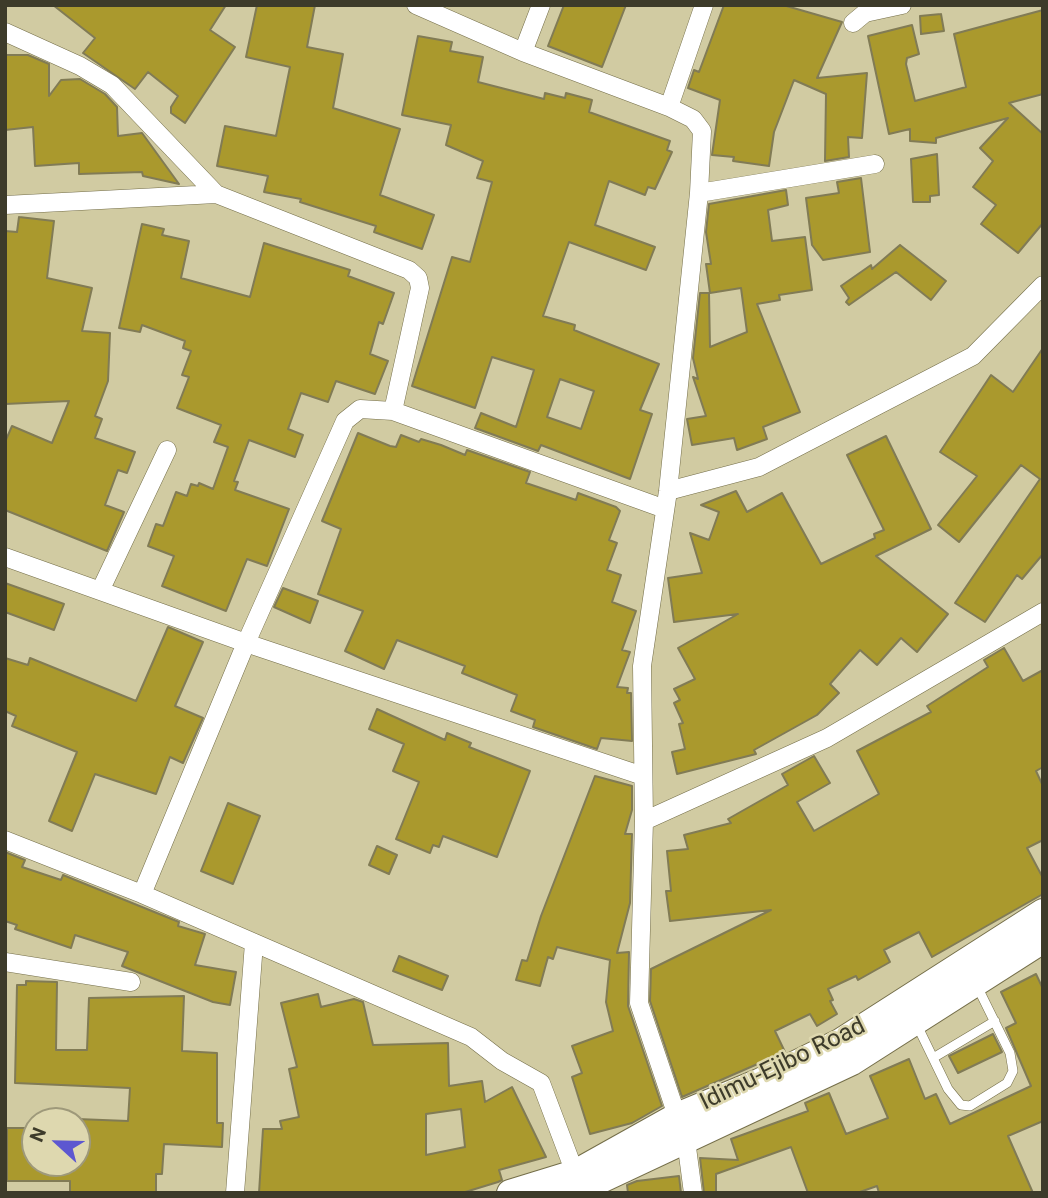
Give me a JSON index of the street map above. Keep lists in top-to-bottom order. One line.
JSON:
{"streets":{"main road":["Idimu-Ejibo Road"]},"north":"left"}
